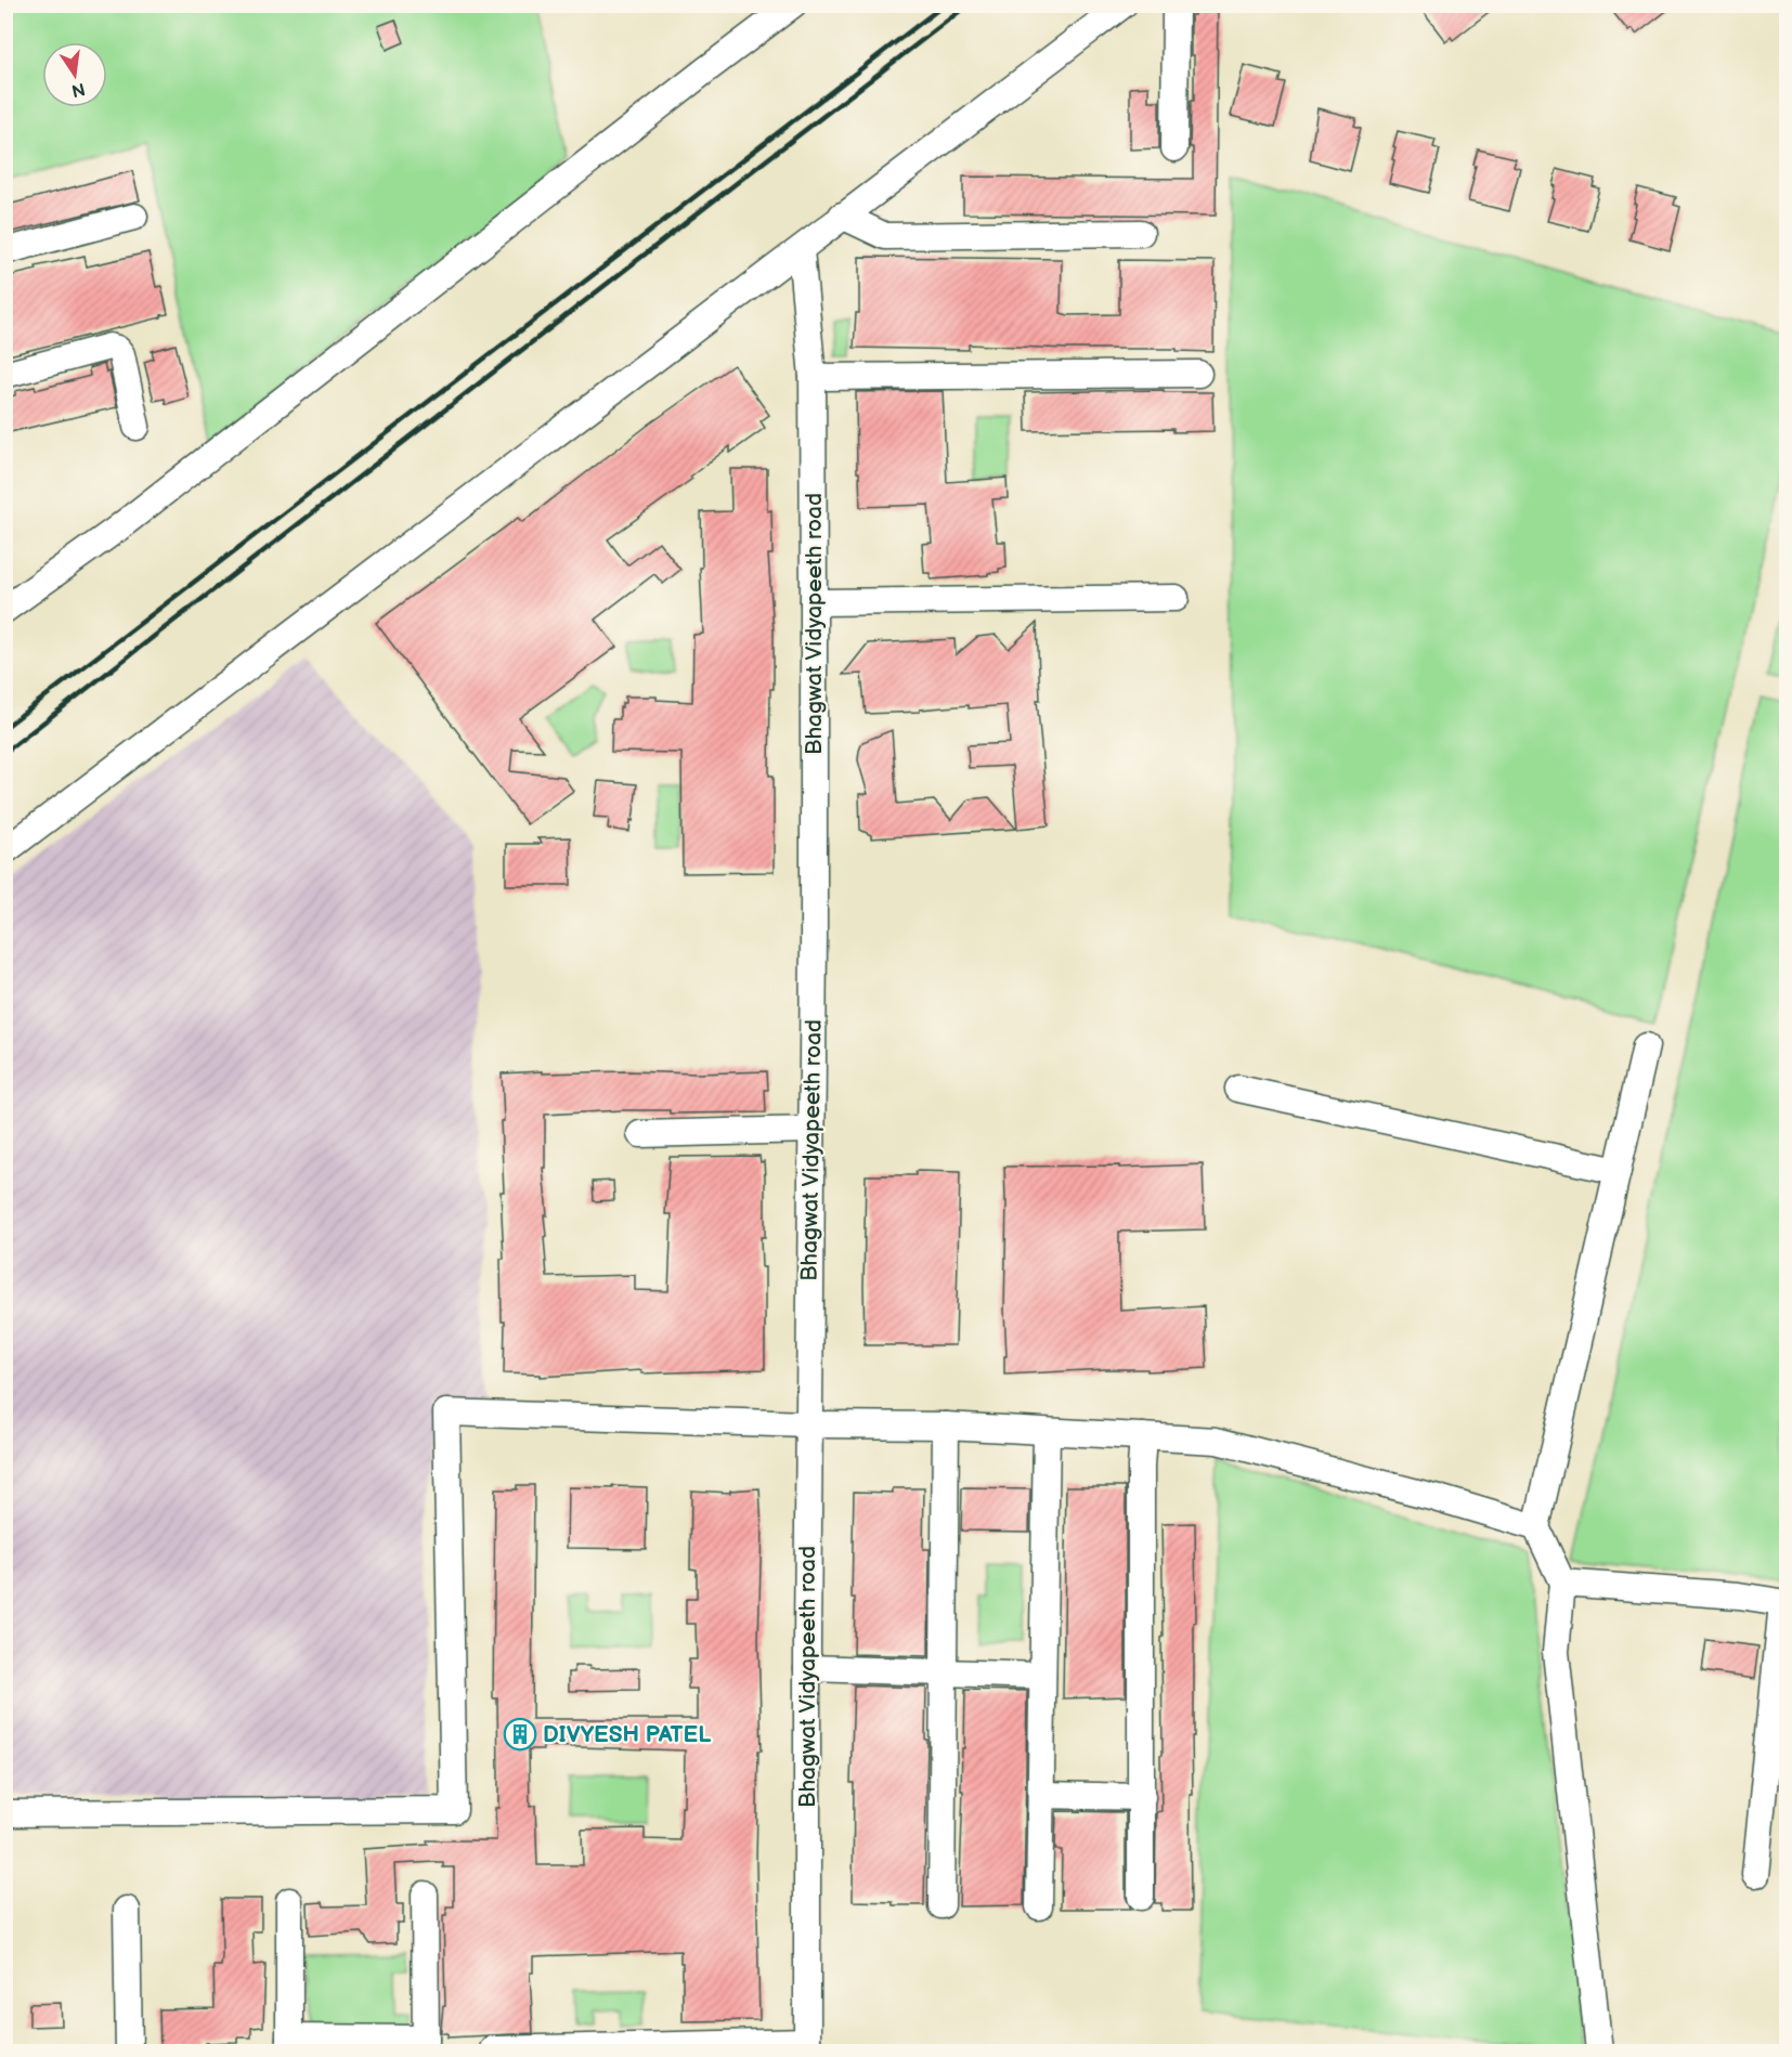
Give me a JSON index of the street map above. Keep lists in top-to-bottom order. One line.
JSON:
{"streets":{"street":["Bhagwat Vidyapeeth road"]},"places":{"building":["DIVYESH PATEL"]},"north":"bottom"}
